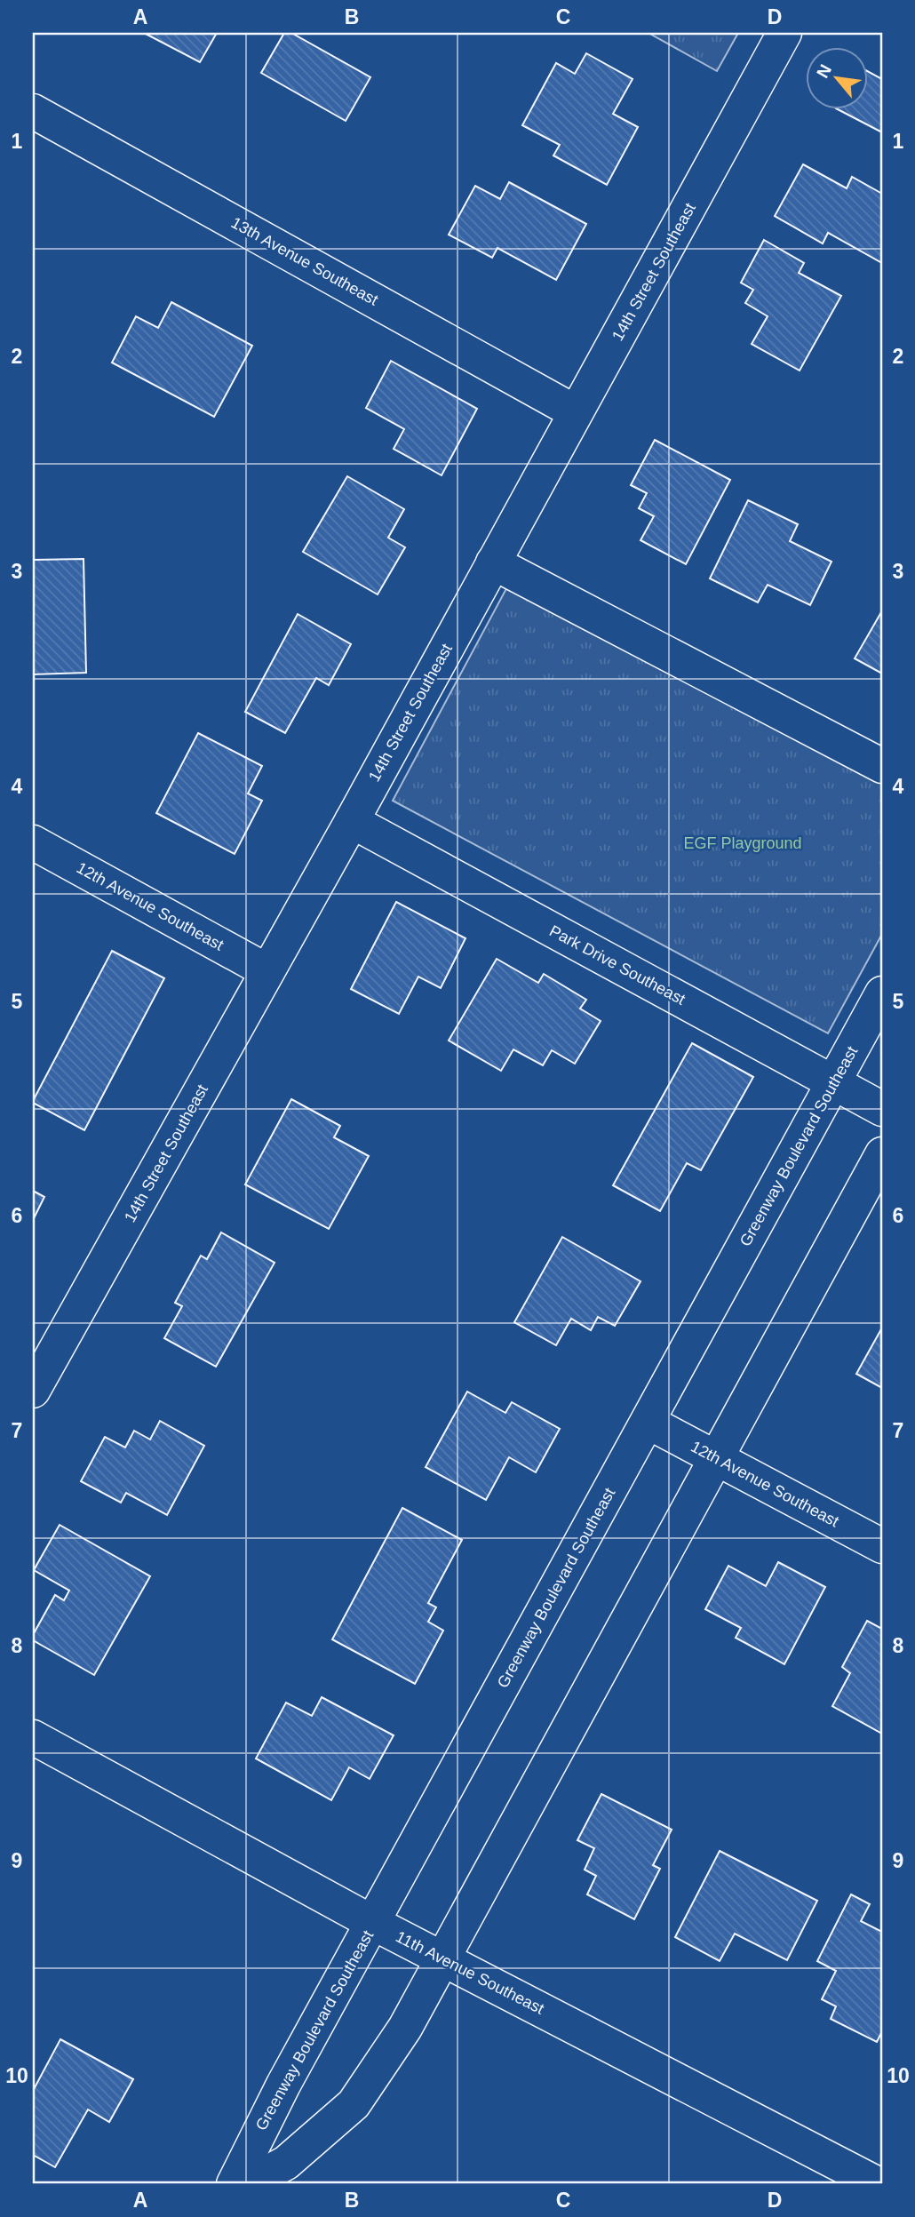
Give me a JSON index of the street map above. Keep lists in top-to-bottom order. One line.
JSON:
{"streets":{"street":["13th Avenue Southeast","14th Street Southeast","12th Avenue Southeast","Park Drive Southeast","Greenway Boulevard Southeast","11th Avenue Southeast"]},"crossings":[["13th Avenue Southeast","14th Street Southeast"],["14th Street Southeast","12th Avenue Southeast"],["14th Street Southeast","Park Drive Southeast"],["12th Avenue Southeast","Greenway Boulevard Southeast"],["Park Drive Southeast","Greenway Boulevard Southeast"],["Greenway Boulevard Southeast","11th Avenue Southeast"]],"parks":["EGF Playground"],"north":"top left","grid":{"columns":["A","B","C","D"],"rows":["1","2","3","4","5","6","7","8","9","10"]}}
